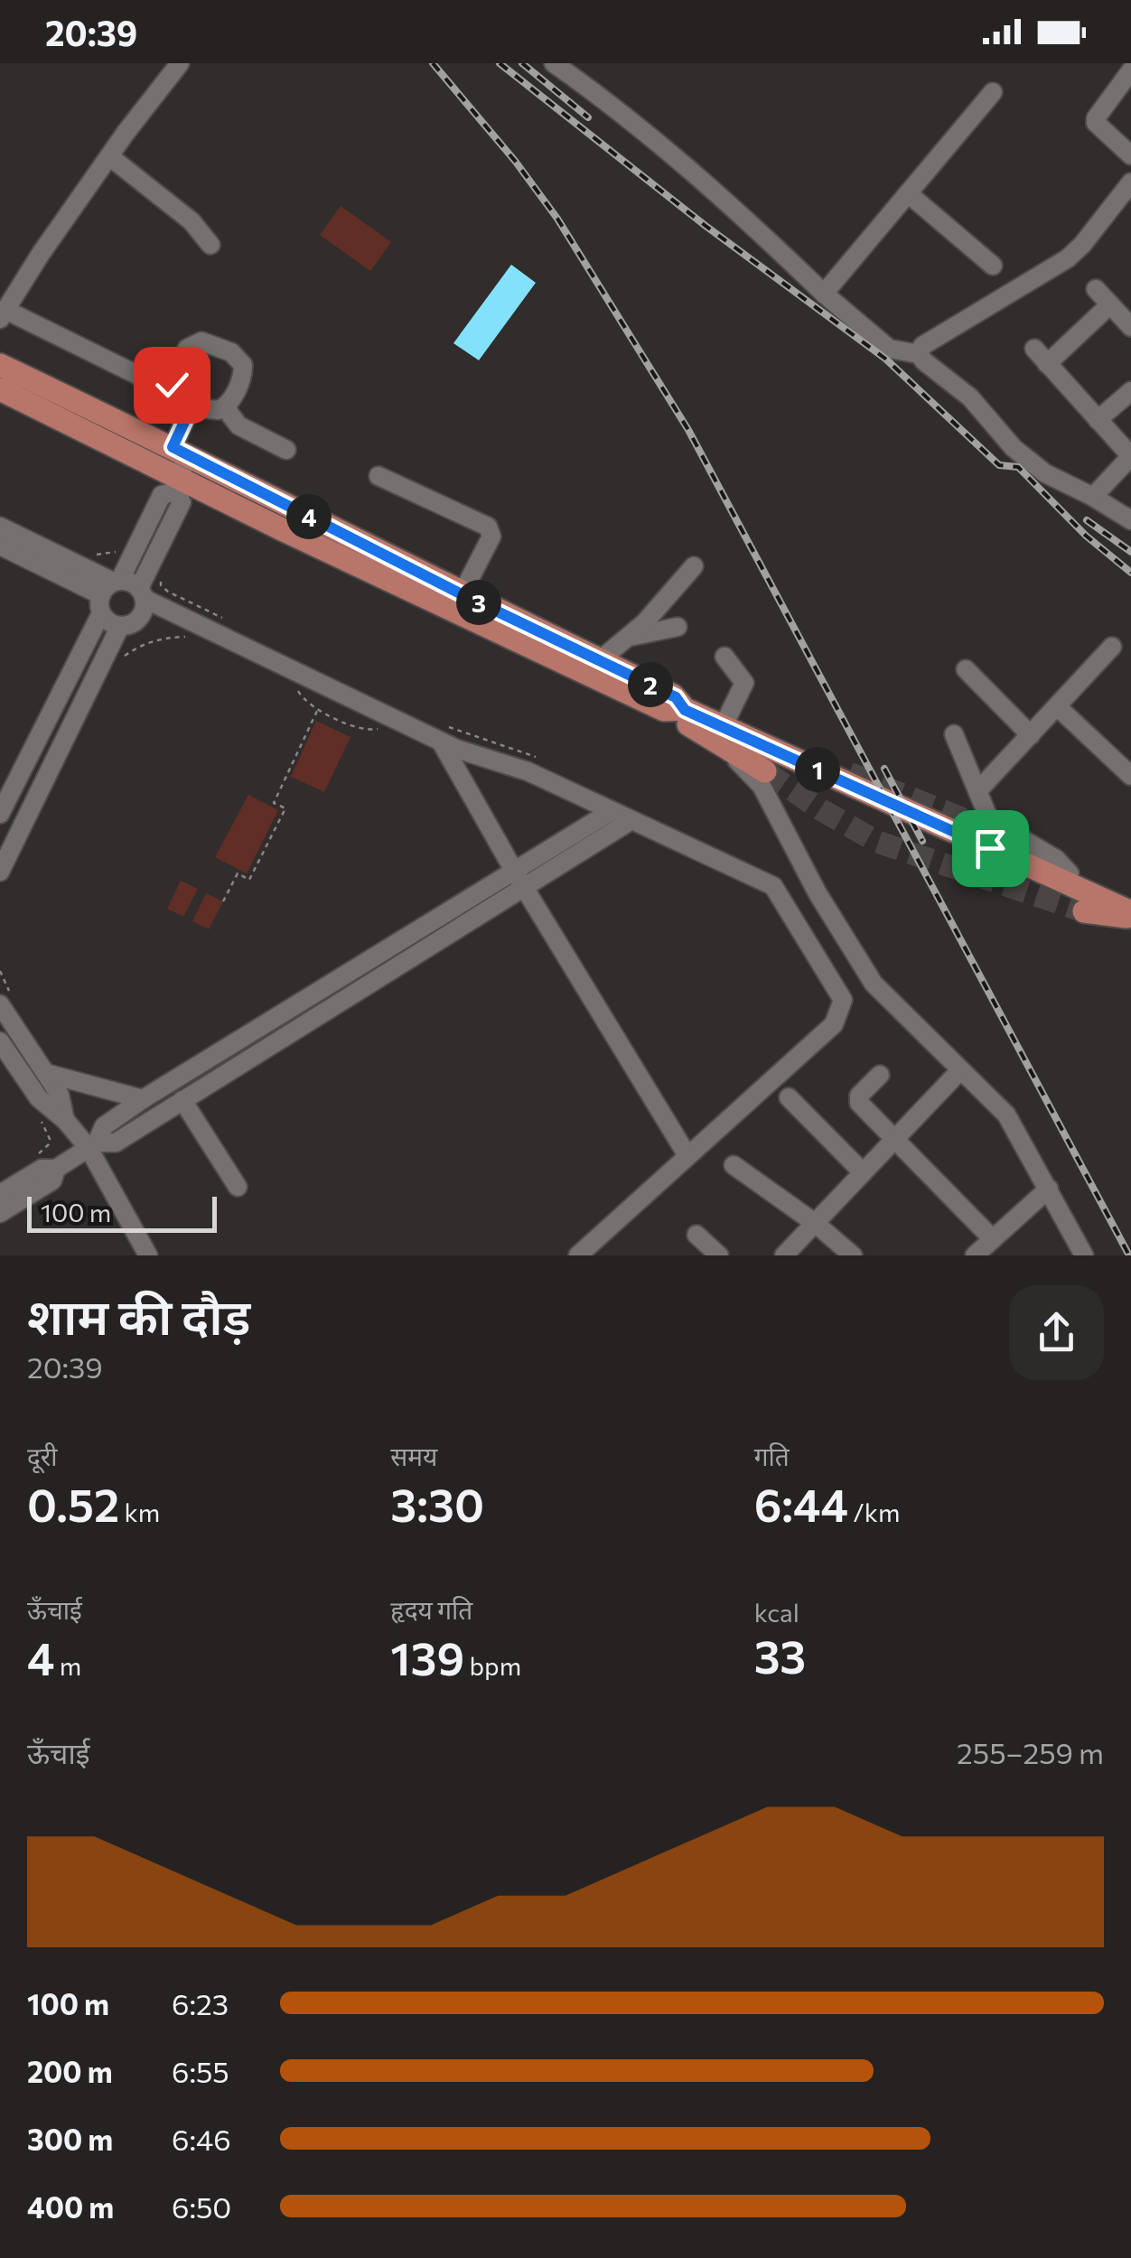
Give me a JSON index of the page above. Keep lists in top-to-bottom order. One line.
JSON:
{"scale_bar":"100 m","page":{"status":"20:39","pins":["4","3","2","1"],"scale":"100 m","heading":["शाम की दौड़","20:39"],"stats":[["दूरी","0.52 km"],["समय","3:30"],["गति","6:44 /km"],["ऊँचाई","4 m"],["हृदय गति","139 bpm"],["kcal","33"]],"chart":["ऊँचाई","255–259 m"],"list":[{"name":"100 m","note":"6:23"},{"name":"200 m","note":"6:55"},{"name":"300 m","note":"6:46"},{"name":"400 m","note":"6:50"}]}}
